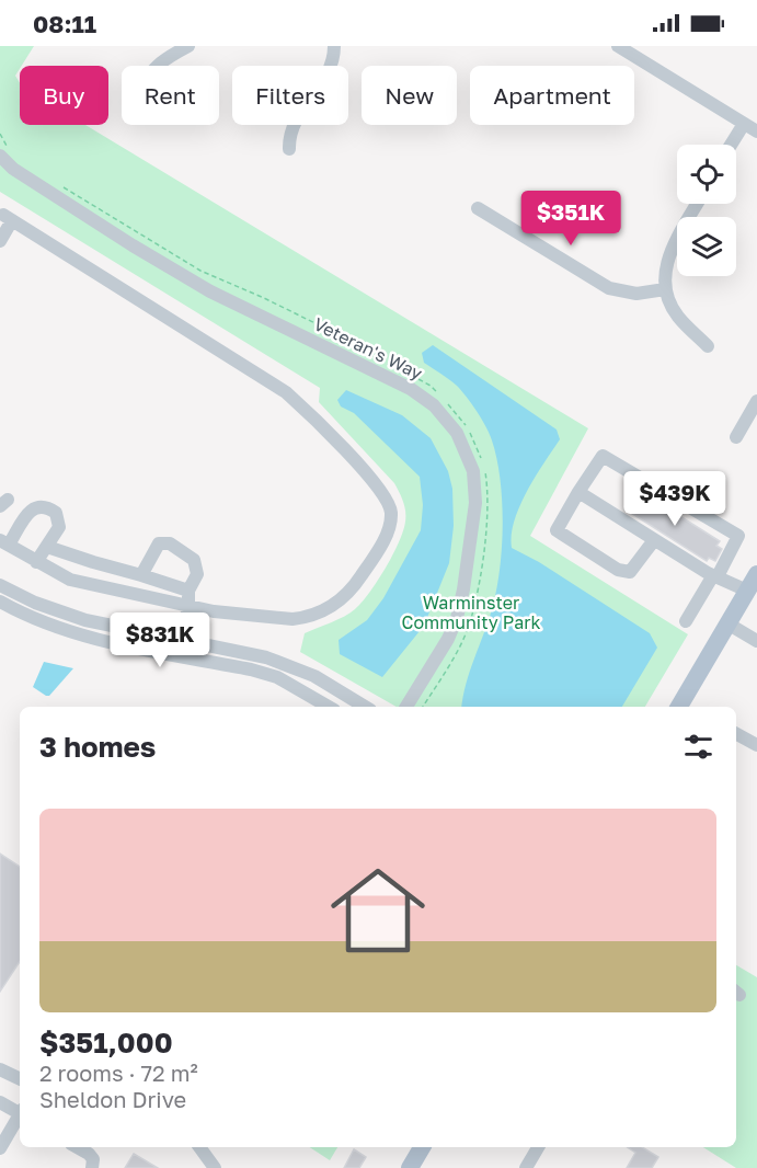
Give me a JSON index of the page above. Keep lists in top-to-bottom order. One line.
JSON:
{"streets":{"street":["Veteran's Way"]},"parks":["Warminster Community Park"],"page":{"status":"08:11","chip":["Buy","Rent","Filters","New","Apartment"],"price":["$351K","$439K","$831K"],"heading":"3 homes","list":[{"name":"$351,000","note":"2 rooms · 72 m² · Sheldon Drive"}]}}
